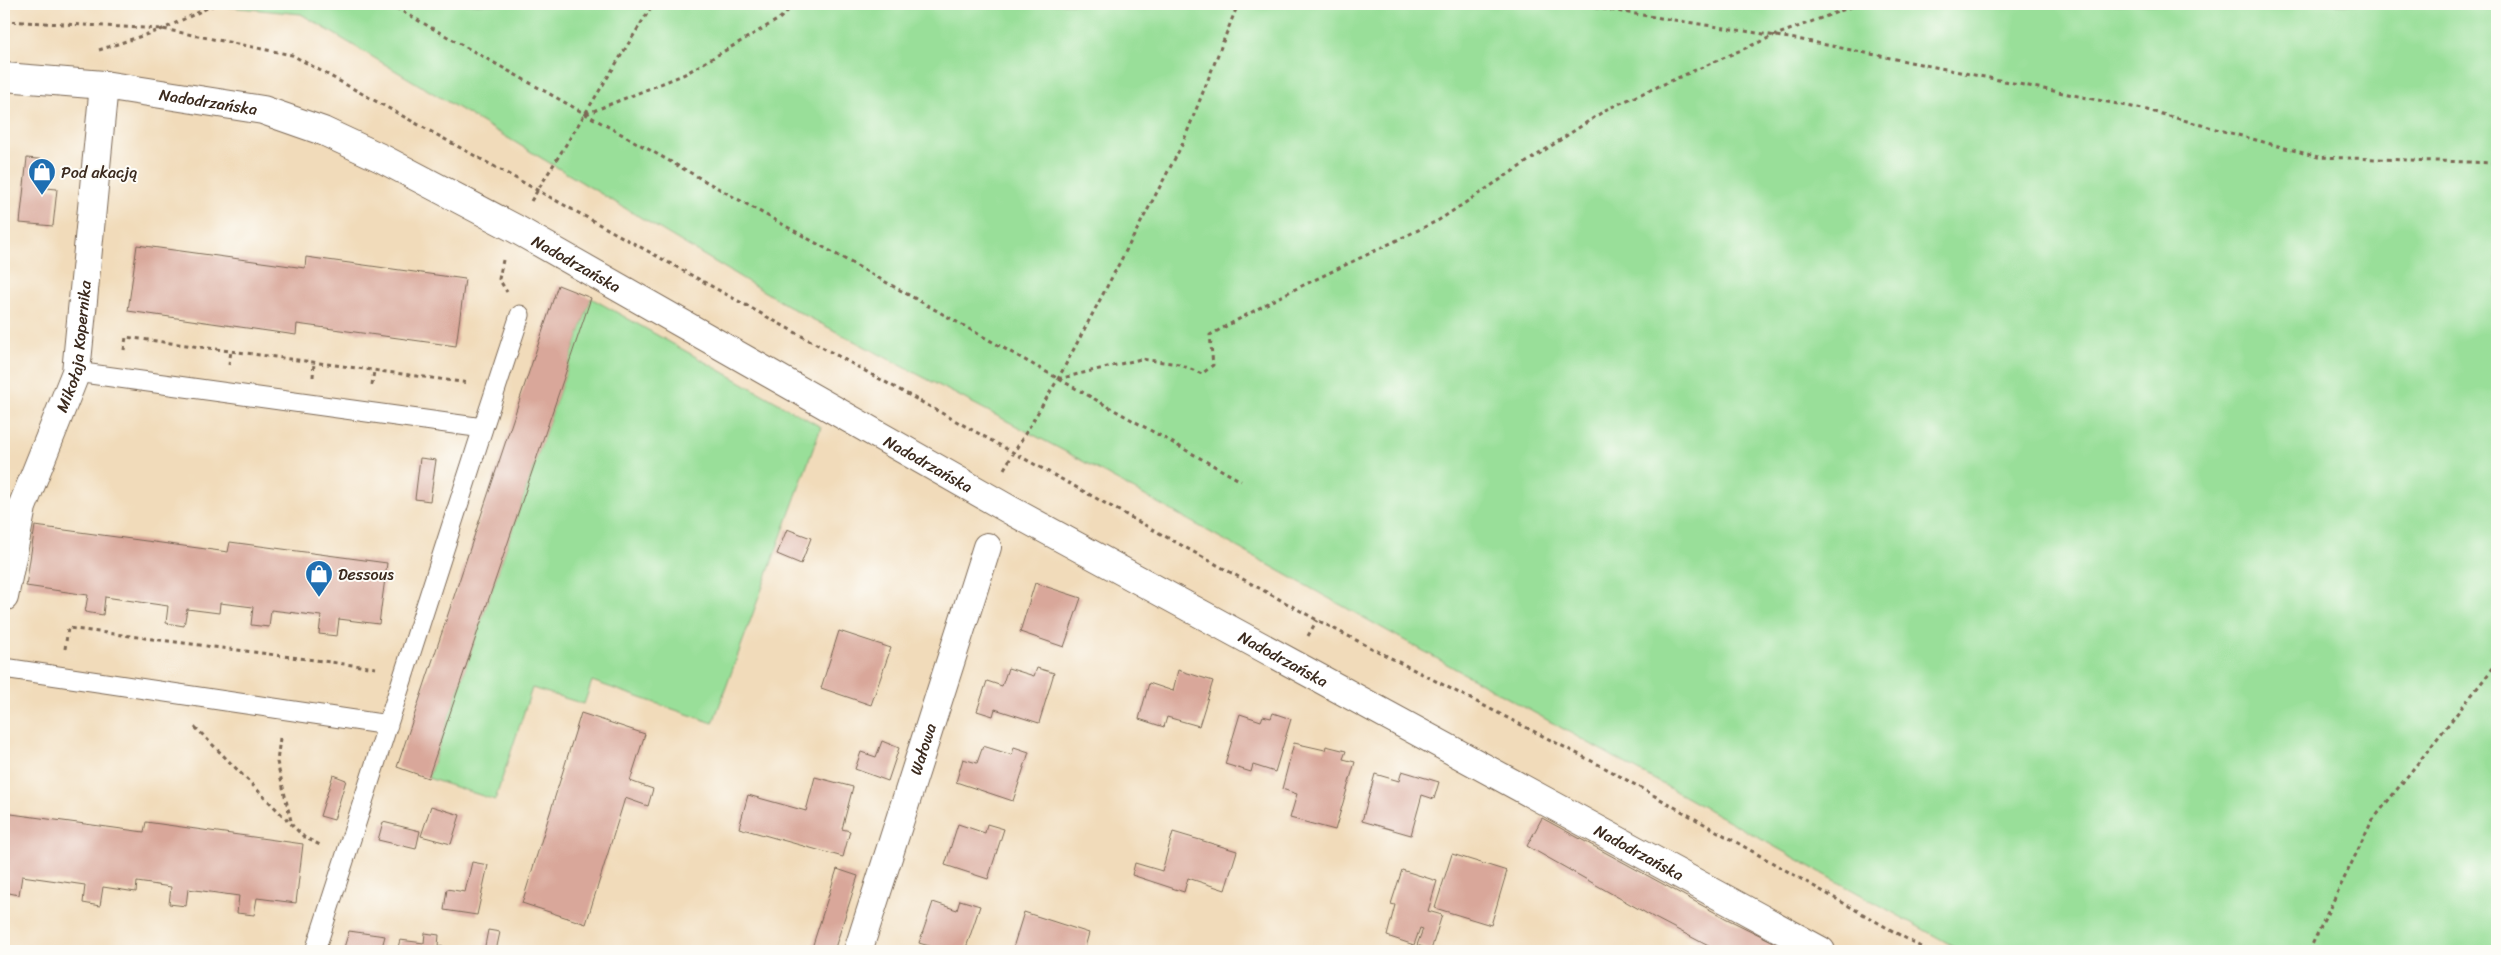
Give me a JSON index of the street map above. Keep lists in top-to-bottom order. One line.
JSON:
{"streets":{"street":["Nadodrzańska","Mikołaja Kopernika","Wałowa"]},"crossings":[["Nadodrzańska","Mikołaja Kopernika"]],"places":{"shop":["Pod akacją","Dessous"]}}
